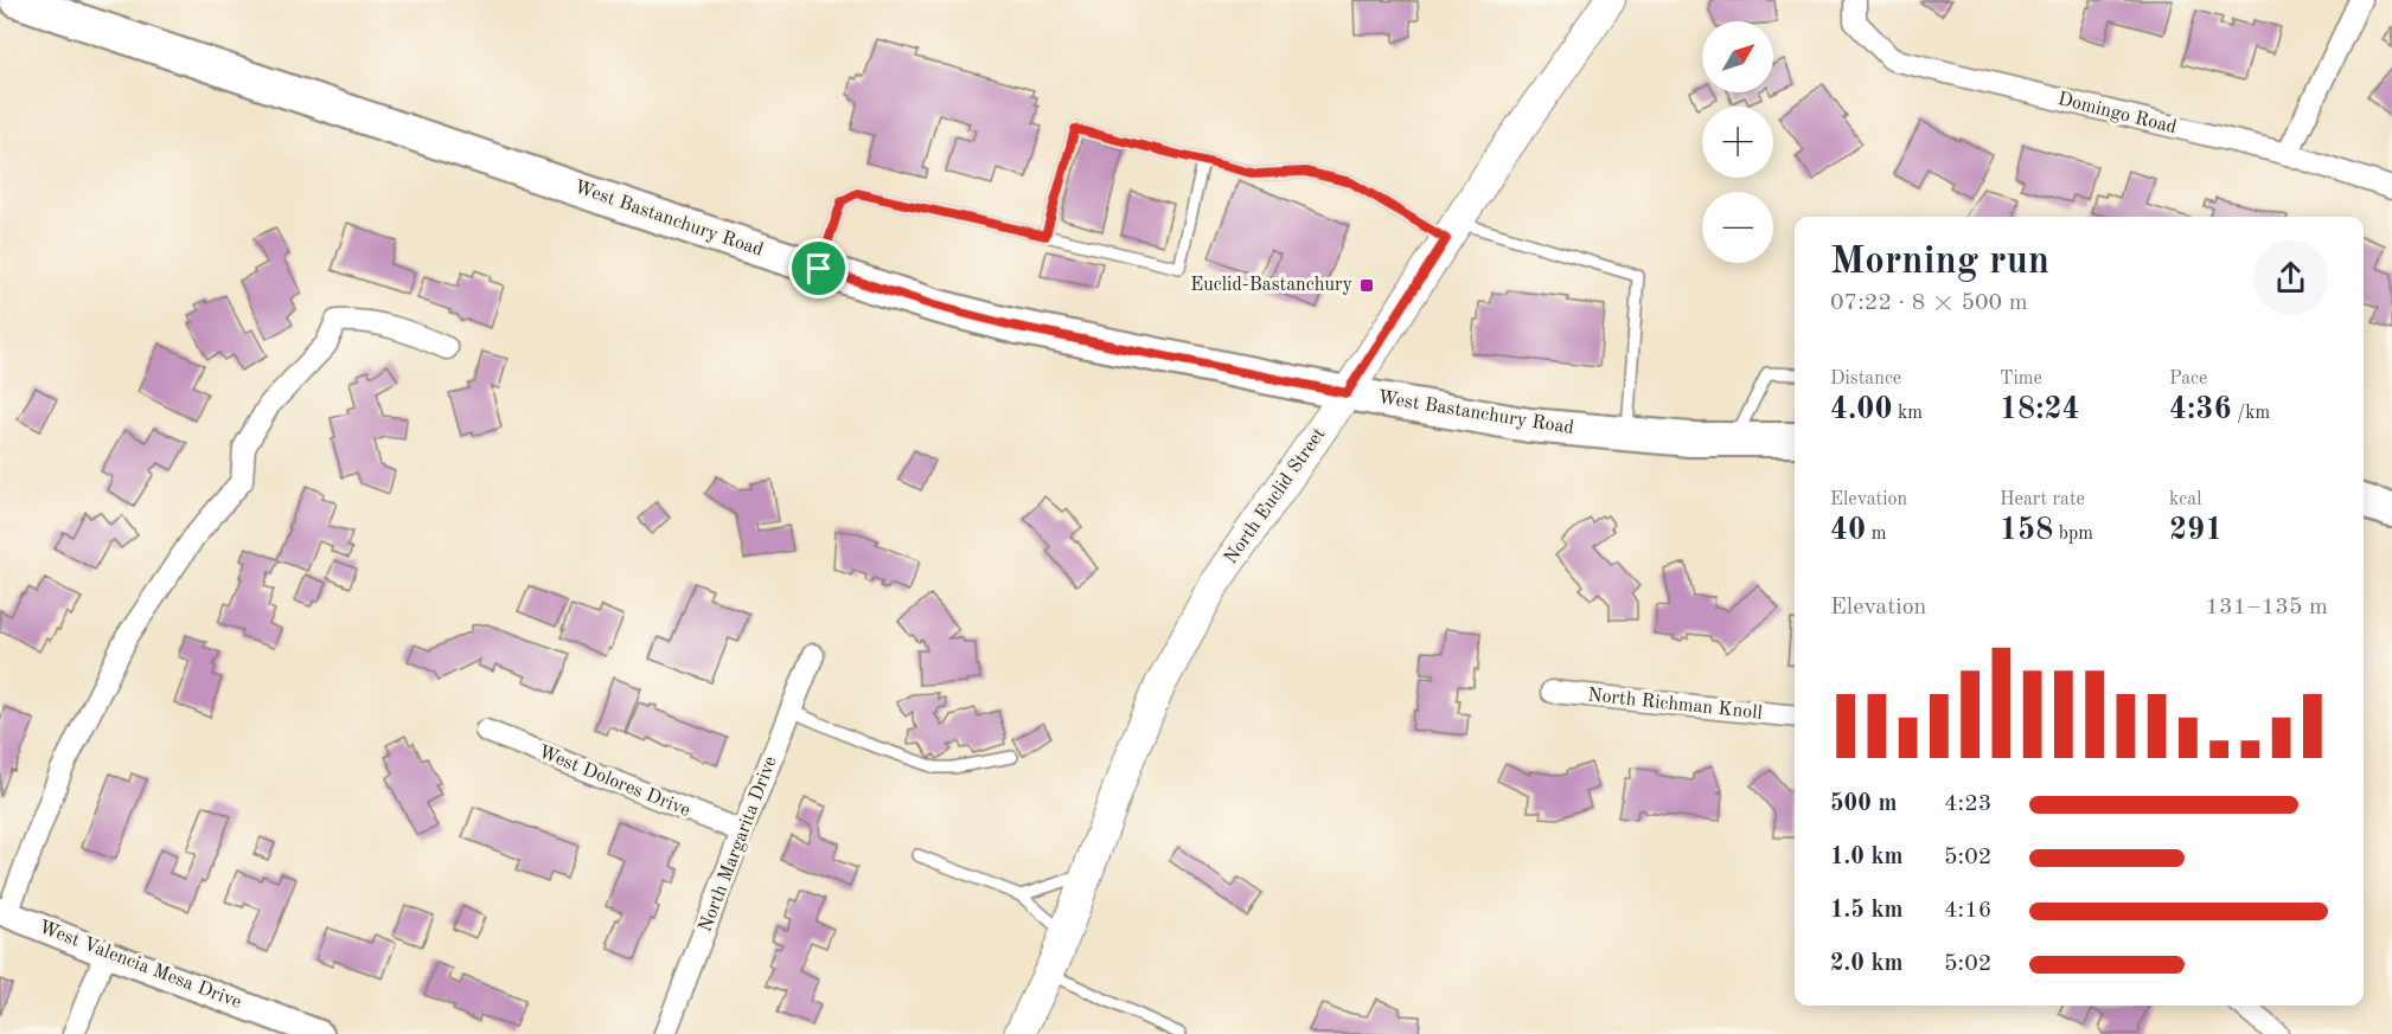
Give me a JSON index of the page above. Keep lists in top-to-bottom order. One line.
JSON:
{"streets":{"main road":["West Bastanchury Road","North Euclid Street"],"street":["Domingo Road","North Richman Knoll","West Dolores Drive","North Margarita Drive","West Valencia Mesa Drive"]},"crossings":[["West Bastanchury Road","North Euclid Street"],["West Dolores Drive","North Margarita Drive"]],"places":{"transit":["Euclid-Bastanchury"]},"north":"top right","page":{"map_buttons":["+","−"],"heading":["Morning run","07:22 · 8 × 500 m"],"stats":[["Distance","4.00 km"],["Time","18:24"],["Pace","4:36 /km"],["Elevation","40 m"],["Heart rate","158 bpm"],["kcal","291"]],"chart":["Elevation","131–135 m"],"list":[{"name":"500 m","note":"4:23"},{"name":"1.0 km","note":"5:02"},{"name":"1.5 km","note":"4:16"},{"name":"2.0 km","note":"5:02"}]}}
